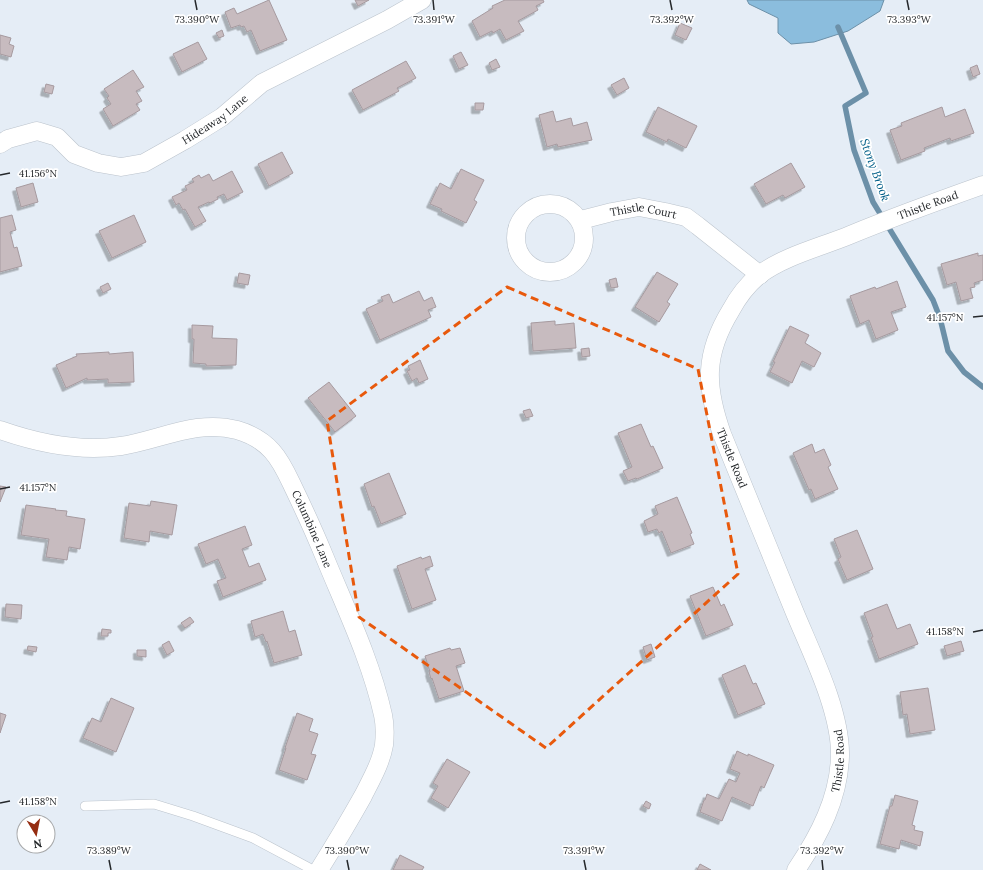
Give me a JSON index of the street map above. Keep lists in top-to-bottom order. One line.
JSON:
{"streets":{"street":["Hideaway Lane","Thistle Road","Thistle Court","Columbine Lane"]},"crossings":[["Thistle Road","Thistle Court"]],"water":["Stony Brook"],"north":"bottom","coordinates":["73.390°W","73.391°W","73.392°W","73.393°W","41.156°N","41.157°N","41.158°N","73.389°W"]}
